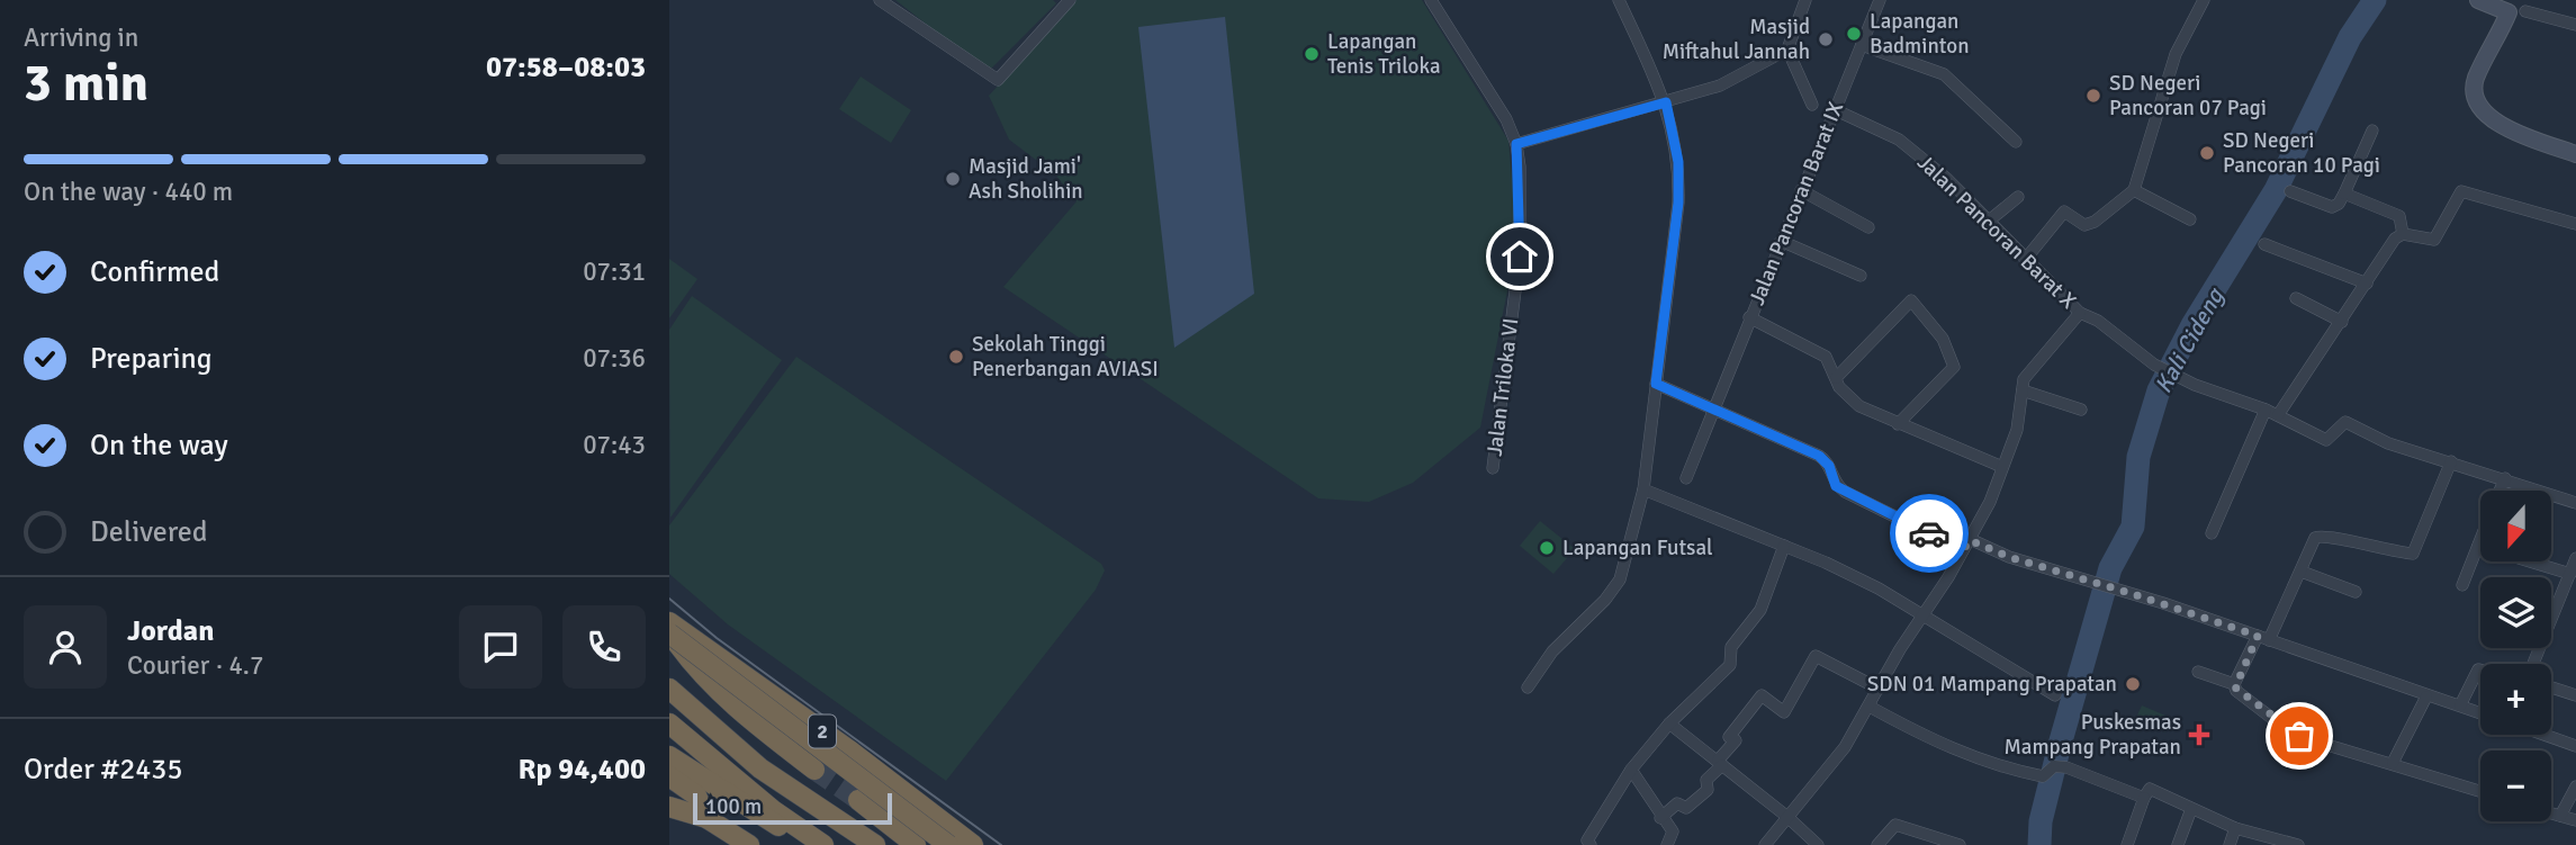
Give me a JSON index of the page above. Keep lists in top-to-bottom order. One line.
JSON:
{"streets":{"highway":["2"],"street":["Jalan Pancoran Barat IX","Jalan Pancoran Barat X","Jalan Triloka VI"]},"crossings":[["Jalan Pancoran Barat IX","Jalan Pancoran Barat X"]],"water":["Kali Cideng"],"places":{"other":["Lapangan Badminton","Masjid Miftahul Jannah","Lapangan Tenis Triloka","SD Negeri Pancoran 07 Pagi","SD Negeri Pancoran 10 Pagi","Masjid Jami' Ash Sholihin","Sekolah Tinggi Penerbangan AVIASI","Lapangan Futsal","SDN 01 Mampang Prapatan"],"health":["Puskesmas Mampang Prapatan"]},"scale_bar":"100 m","north":"bottom","page":{"heading":["3 min","Arriving in","07:58–08:03"],"panel":["Jordan","Courier · 4.7","Order #2435","Rp 94,400"],"bar":"On the way · 440 m","list":[["Confirmed","07:31"],["Preparing","07:36"],["On the way","07:43"],"Delivered"],"map_buttons":["+","−"],"scale":"100 m"}}
